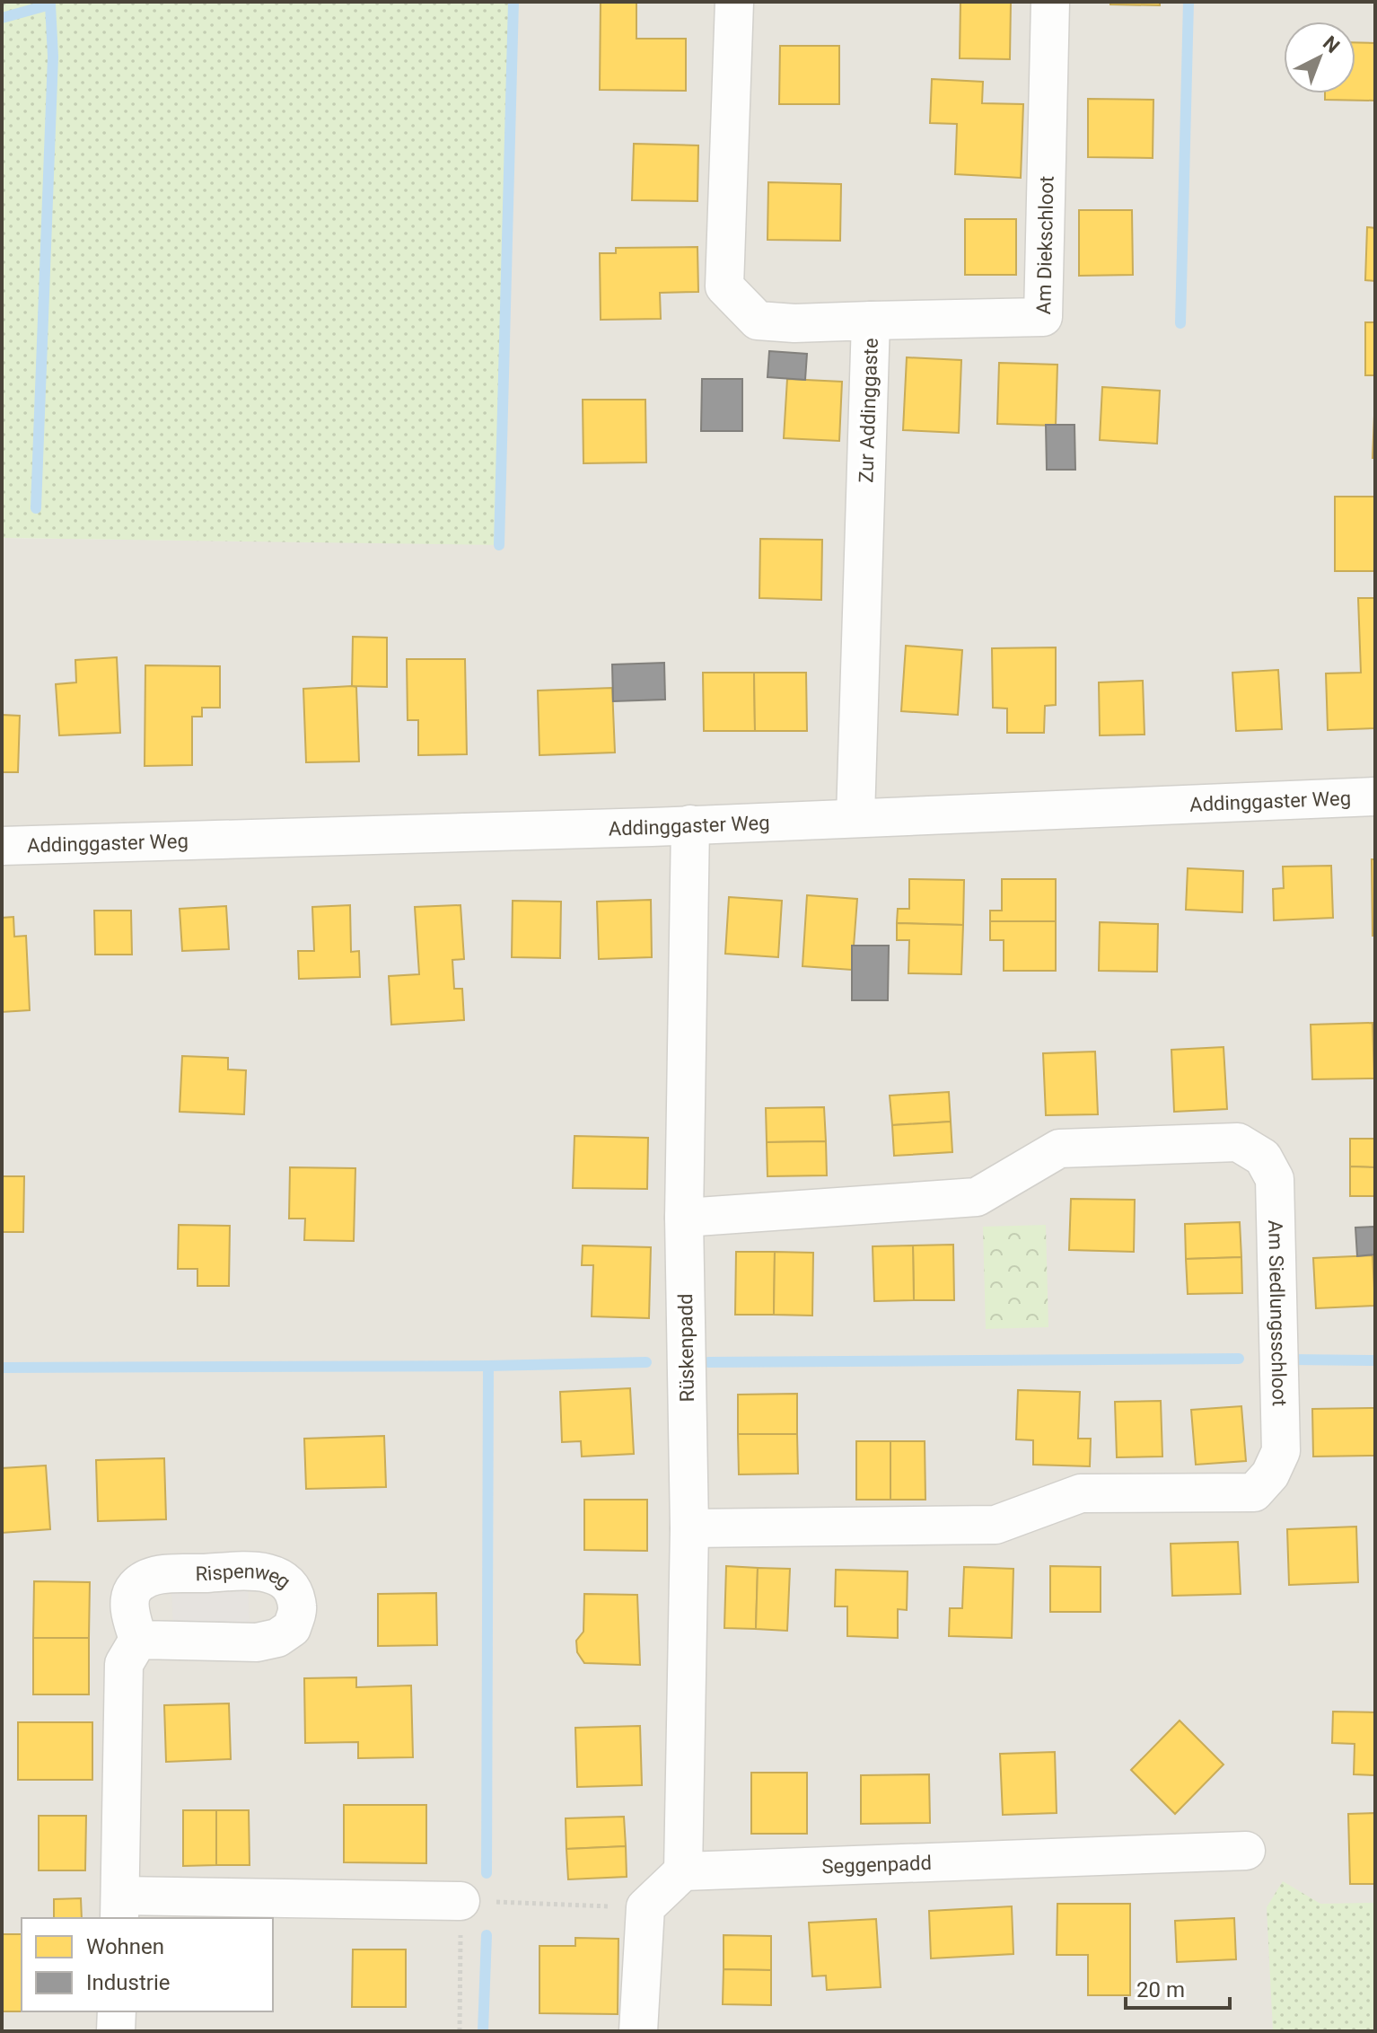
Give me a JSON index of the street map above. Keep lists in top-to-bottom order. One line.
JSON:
{"streets":{"street":["Am Diekschloot","Zur Addinggaste","Addinggaster Weg","Am Siedlungsschloot","Rüskenpadd","Seggenpadd"]},"crossings":[["Am Diekschloot","Zur Addinggaste"],["Zur Addinggaste","Addinggaster Weg"],["Addinggaster Weg","Rüskenpadd"],["Am Siedlungsschloot","Rüskenpadd"],["Rüskenpadd","Seggenpadd"]],"legend":["Wohnen","Industrie"],"scale_bar":"20 m","north":"top right"}
